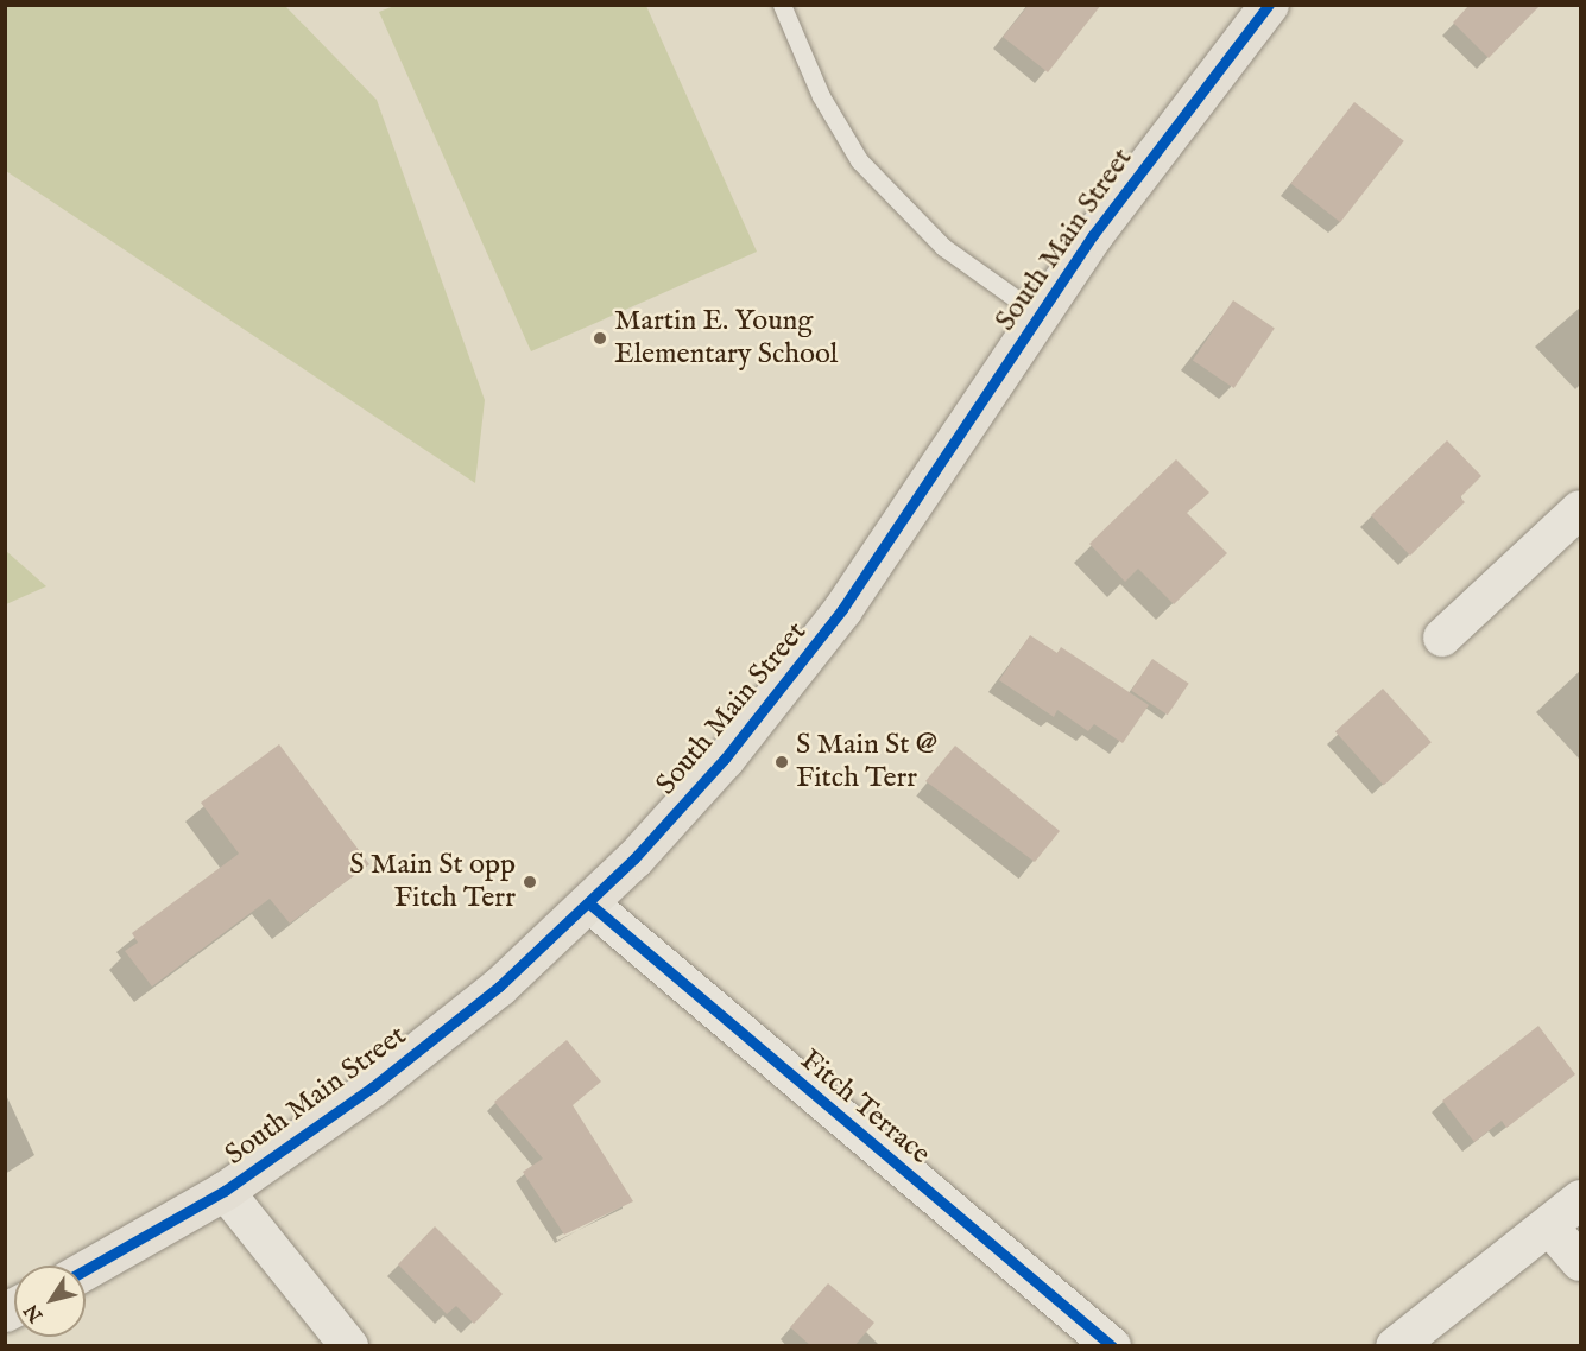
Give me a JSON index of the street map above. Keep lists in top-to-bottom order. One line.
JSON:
{"streets":{"main road":["South Main Street"],"street":["Fitch Terrace"]},"crossings":[["South Main Street","Fitch Terrace"]],"places":["Martin E. Young Elementary School","S Main St @ Fitch Terr","S Main St opp Fitch Terr"],"north":"bottom left"}
